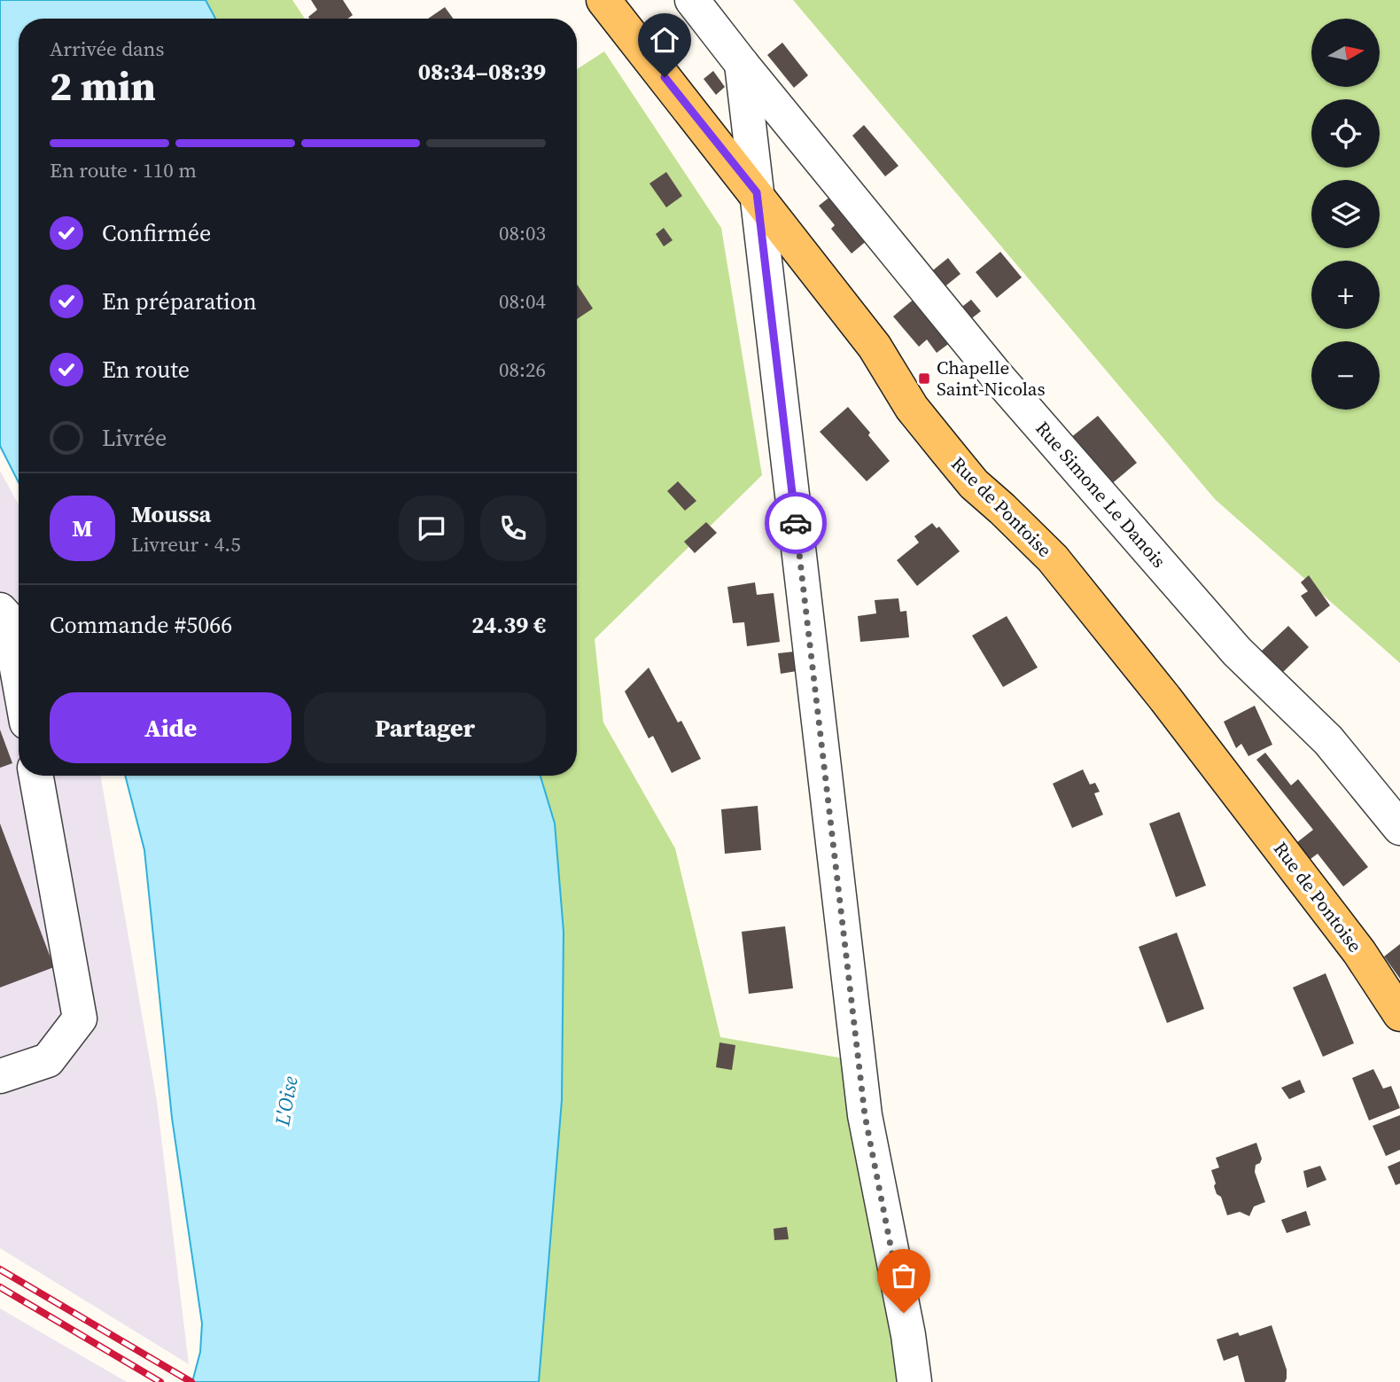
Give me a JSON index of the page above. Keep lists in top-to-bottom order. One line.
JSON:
{"streets":{"main road":["Rue de Pontoise"],"street":["Rue Simone Le Danois"]},"water":["L'Oise"],"places":{"transit":["Chapelle Saint-Nicolas"]},"north":"right","page":{"map_buttons":["+","−"],"heading":["2 min","Arrivée dans","08:34–08:39"],"panel":["Moussa","Livreur · 4.5","Commande #5066","24.39 €"],"bar":"En route · 110 m","list":[["Confirmée","08:03"],["En préparation","08:04"],["En route","08:26"],"Livrée"],"round":"M","buttons":["Aide","Partager"]}}
